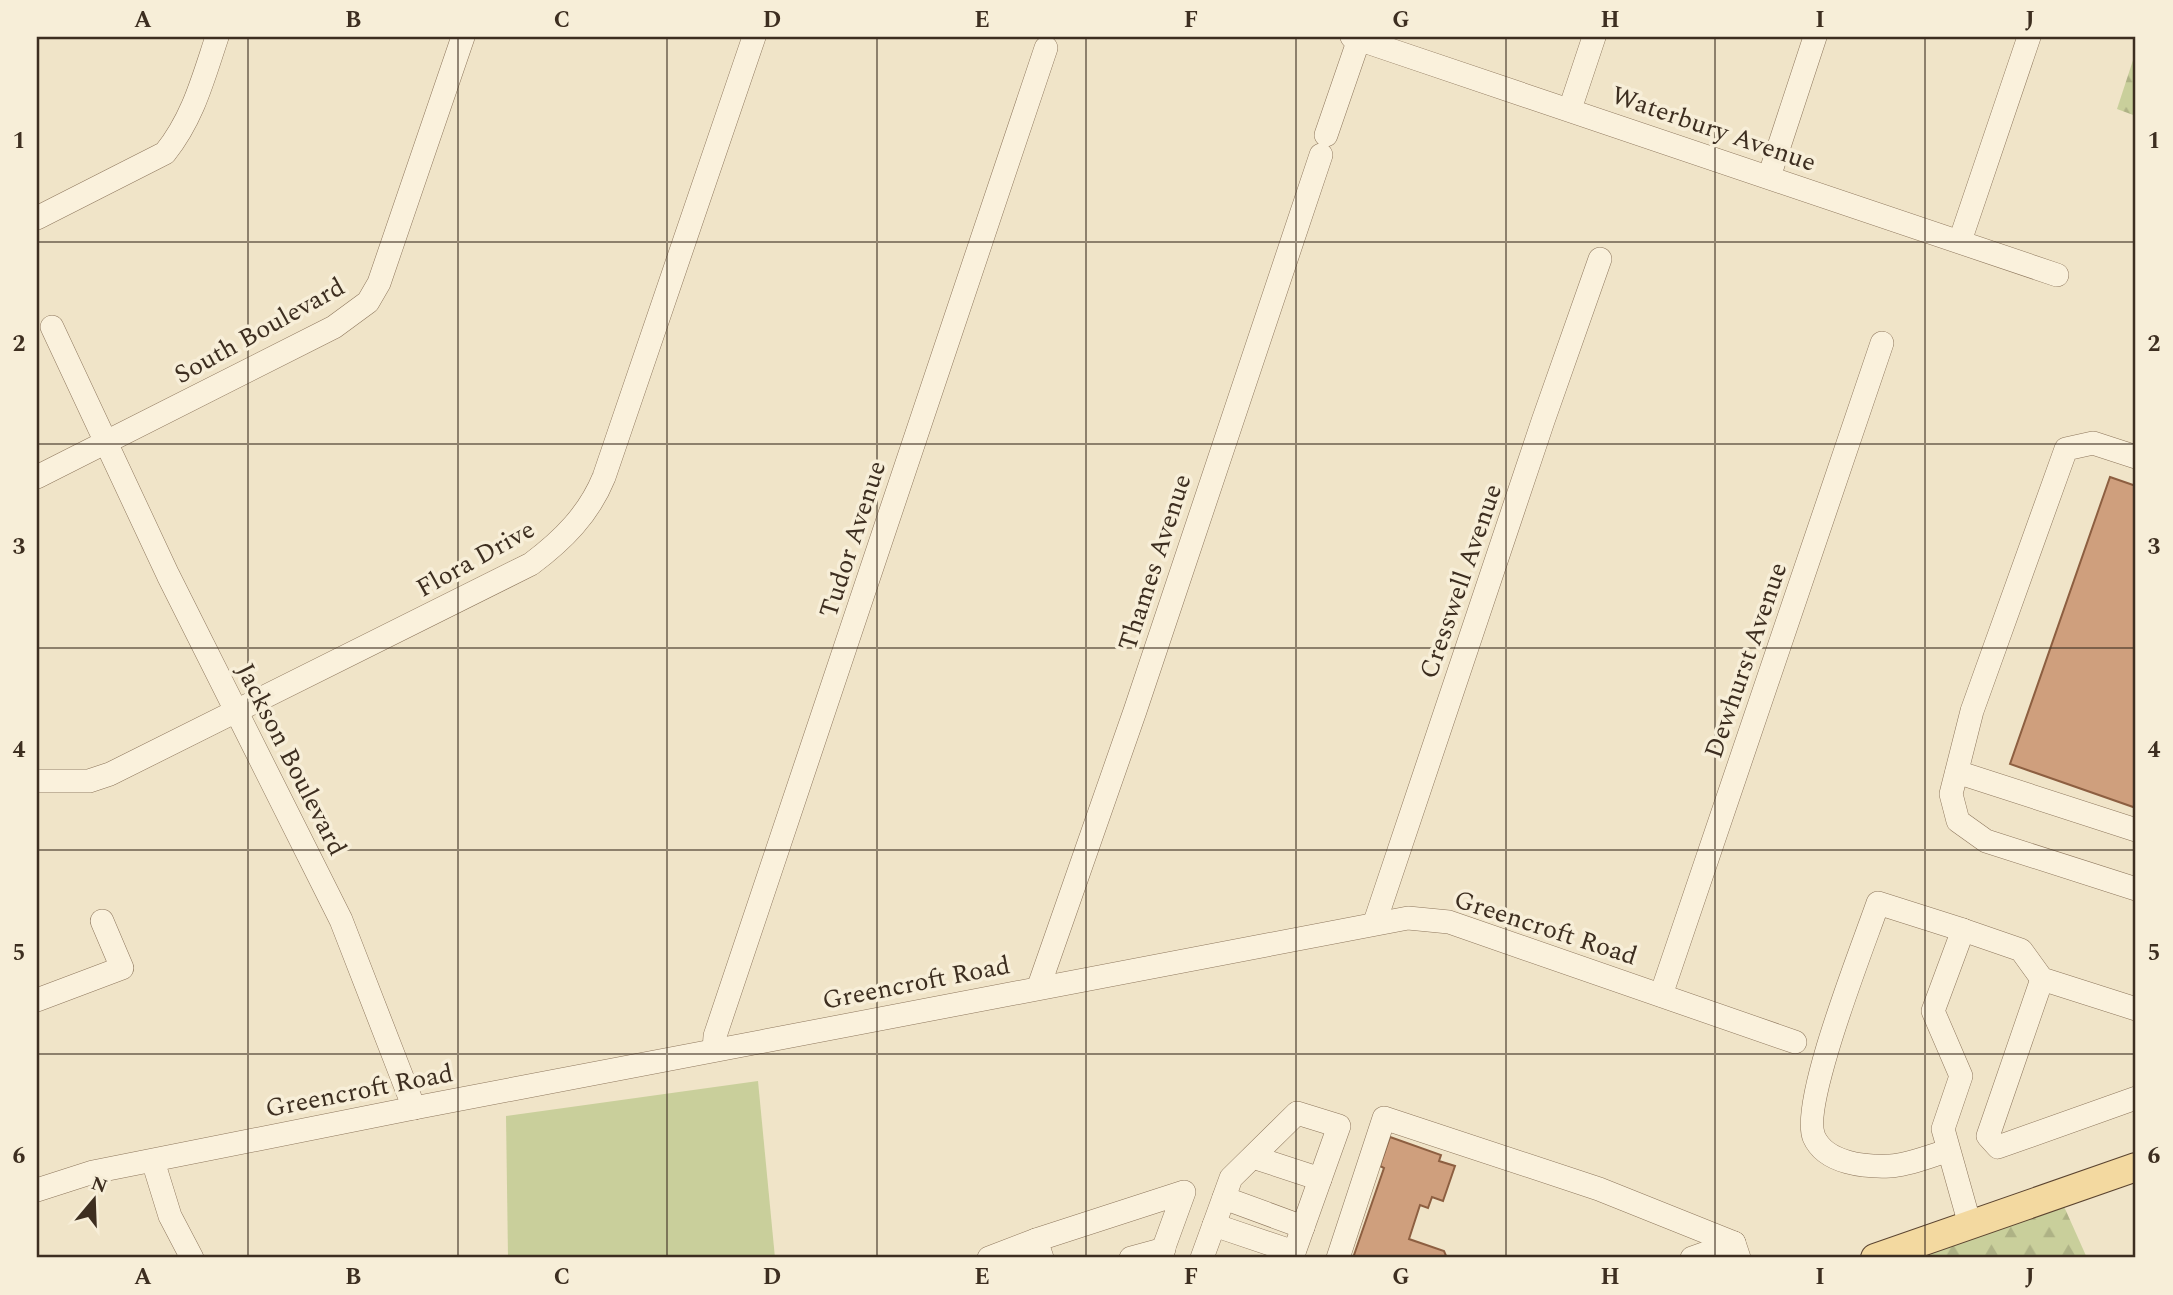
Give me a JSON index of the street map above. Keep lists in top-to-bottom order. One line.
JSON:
{"streets":{"street":["Waterbury Avenue","South Boulevard","Tudor Avenue","Flora Drive","Thames Avenue","Cresswell Avenue","Dewhurst Avenue","Jackson Boulevard","Greencroft Road"]},"crossings":[["Waterbury Avenue","Thames Avenue"],["South Boulevard","Jackson Boulevard"],["Tudor Avenue","Greencroft Road"],["Flora Drive","Jackson Boulevard"],["Thames Avenue","Greencroft Road"],["Cresswell Avenue","Greencroft Road"],["Dewhurst Avenue","Greencroft Road"],["Jackson Boulevard","Greencroft Road"]],"north":"top","grid":{"columns":["A","B","C","D","E","F","G","H","I","J"],"rows":["1","2","3","4","5","6"]}}
